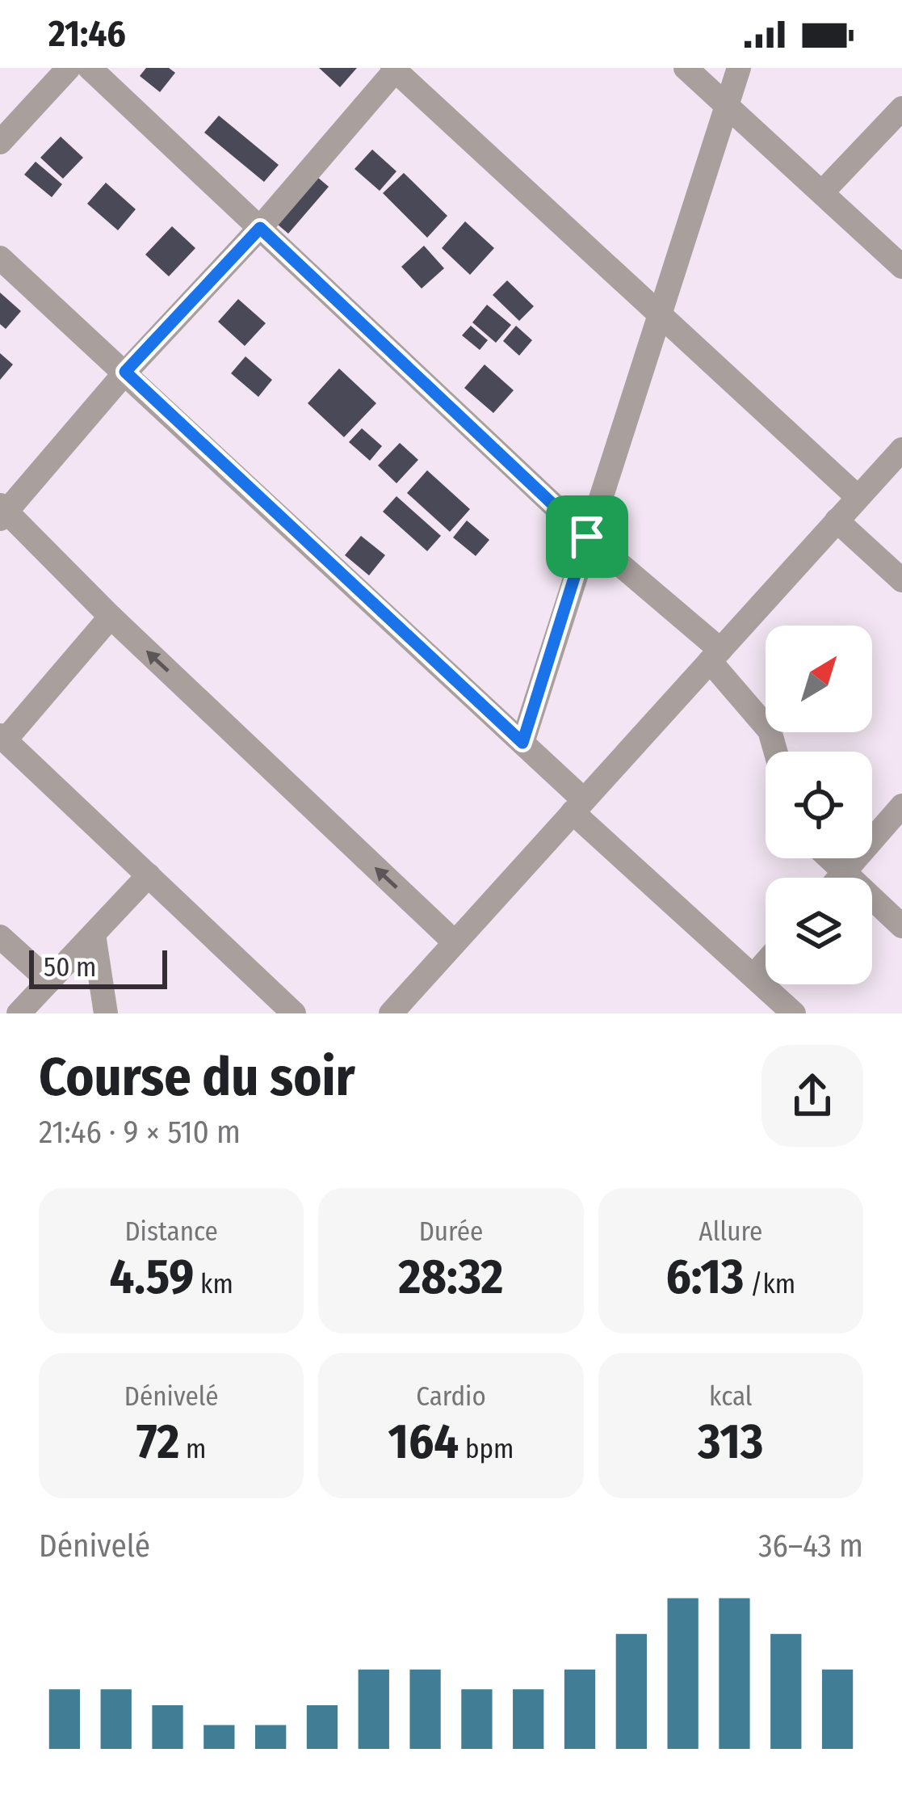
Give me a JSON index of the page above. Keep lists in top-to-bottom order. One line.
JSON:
{"scale_bar":"50 m","north":"top right","page":{"status":"21:46","scale":"50 m","heading":["Course du soir","21:46 · 9 × 510 m"],"stats":[["Distance","4.59 km"],["Durée","28:32"],["Allure","6:13 /km"],["Dénivelé","72 m"],["Cardio","164 bpm"],["kcal","313"]],"chart":["Dénivelé","36–43 m"]}}
